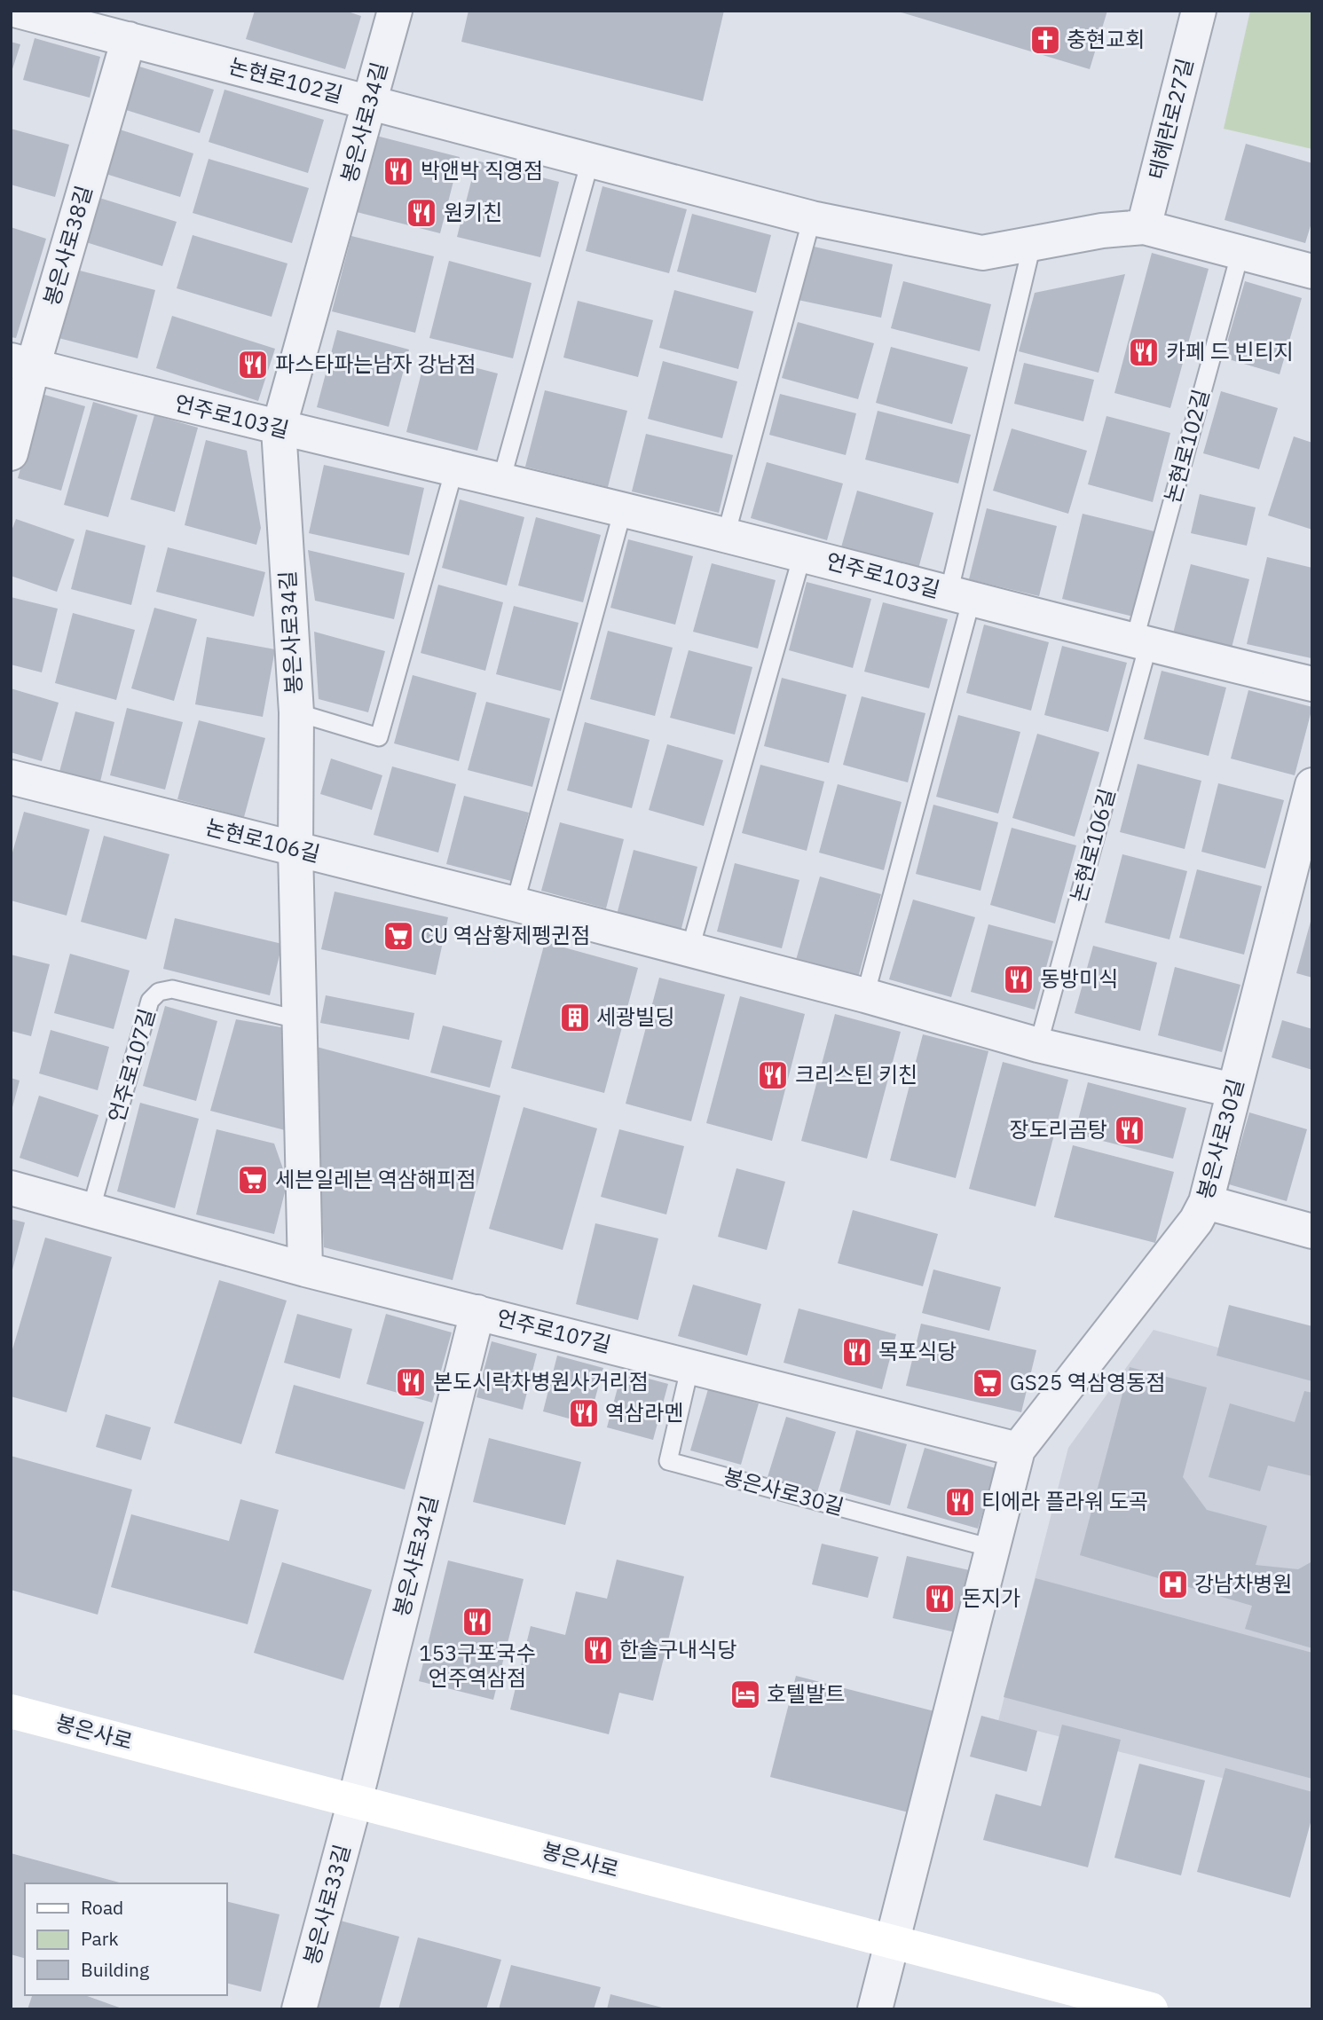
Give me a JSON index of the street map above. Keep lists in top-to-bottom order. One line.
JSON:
{"streets":{"main road":["봉은사로"],"street":["논현로102길","테헤란로27길","봉은사로34길","봉은사로38길","언주로103길","논현로106길","언주로107길","봉은사로30길","봉은사로33길"]},"crossings":[["논현로102길","테헤란로27길"],["논현로102길","봉은사로34길"],["논현로102길","봉은사로38길"],["논현로102길","언주로103길"],["논현로102길","논현로106길"],["봉은사로34길","언주로103길"],["봉은사로34길","논현로106길"],["봉은사로34길","언주로107길"],["봉은사로34길","봉은사로"],["봉은사로34길","봉은사로33길"],["봉은사로38길","언주로103길"],["언주로103길","논현로106길"],["논현로106길","봉은사로30길"],["언주로107길","봉은사로30길"],["봉은사로30길","봉은사로"],["봉은사로","봉은사로33길"]],"places":{"church":["충현교회"],"restaurant":["박앤박 직영점","원키친","카페 드 빈티지","파스타파는남자 강남점","동방미식","크리스틴 키친","장도리곰탕","목포식당","본도시락차병원사거리점","역삼라멘","티에라 플라워 도곡","돈지가","153구포국수 언주역삼점","한솔구내식당"],"supermarket":["CU 역삼황제펭귄점","세븐일레븐 역삼해피점","GS25 역삼영동점"],"building":["세광빌딩"],"hospital":["강남차병원"],"hotel":["호텔발트"]},"legend":["Road","Park","Building"]}
